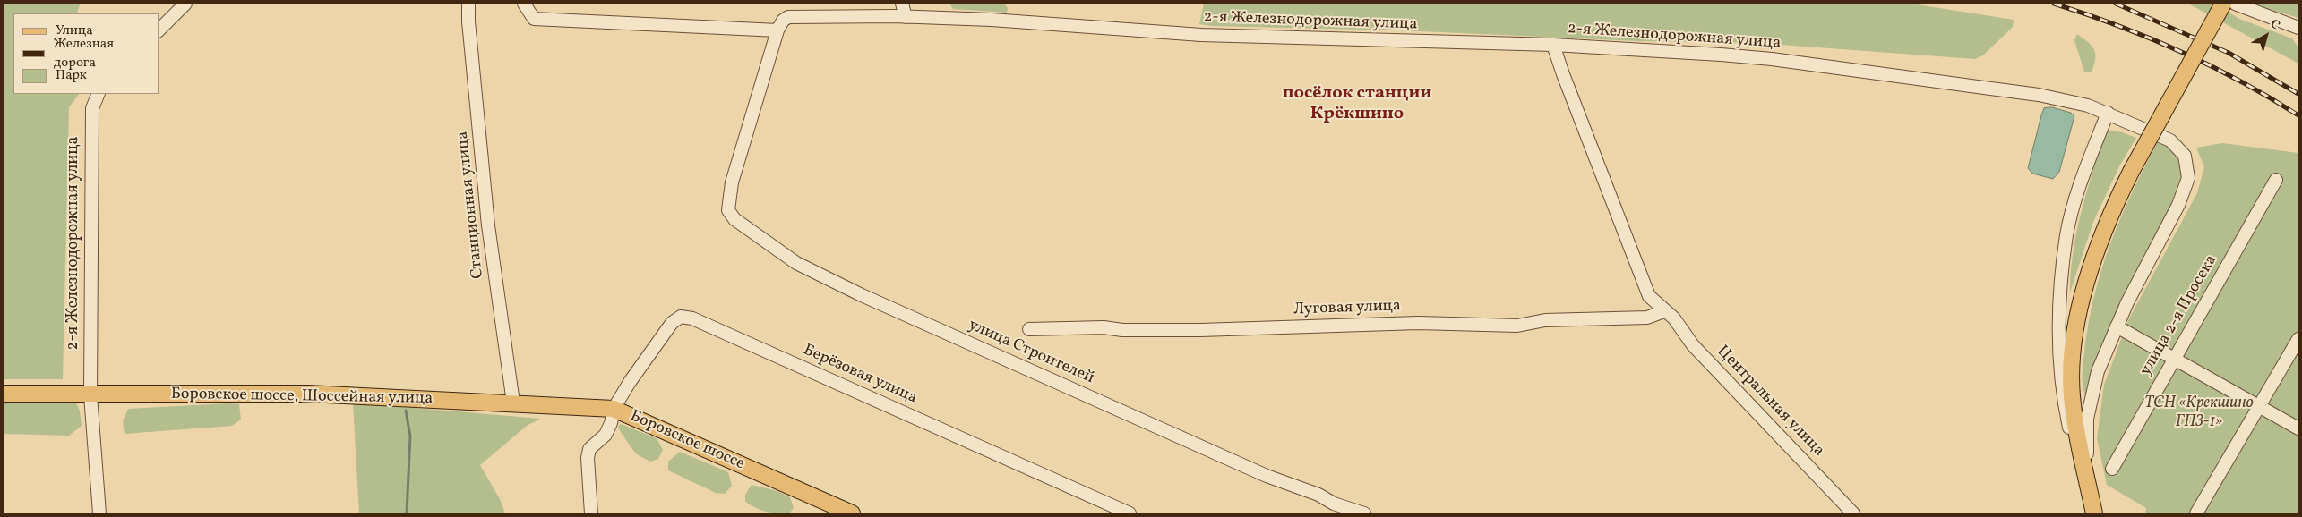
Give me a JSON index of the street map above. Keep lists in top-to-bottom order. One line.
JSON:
{"streets":{"main road":["Боровское шоссе, Шоссейная улица","Боровское шоссе"],"street":["2-я Железнодорожная улица","Станционная улица","Луговая улица","улица 2-я Просека","улица Строителей","Берёзовая улица","Центральная улица"]},"crossings":[["2-я Железнодорожная улица","улица Строителей"],["2-я Железнодорожная улица","Боровское шоссе, Шоссейная улица"],["2-я Железнодорожная улица","Центральная улица"],["Станционная улица","Боровское шоссе, Шоссейная улица"],["Станционная улица","Боровское шоссе"],["Луговая улица","Центральная улица"],["Берёзовая улица","Боровское шоссе"],["Боровское шоссе, Шоссейная улица","Боровское шоссе"]],"districts":["посёлок станции Крёкшино"],"parks":["ТСН «Крекшино ГПЗ-1»"],"legend":["Улица","Железная дорога","Парк"],"north":"top right"}
